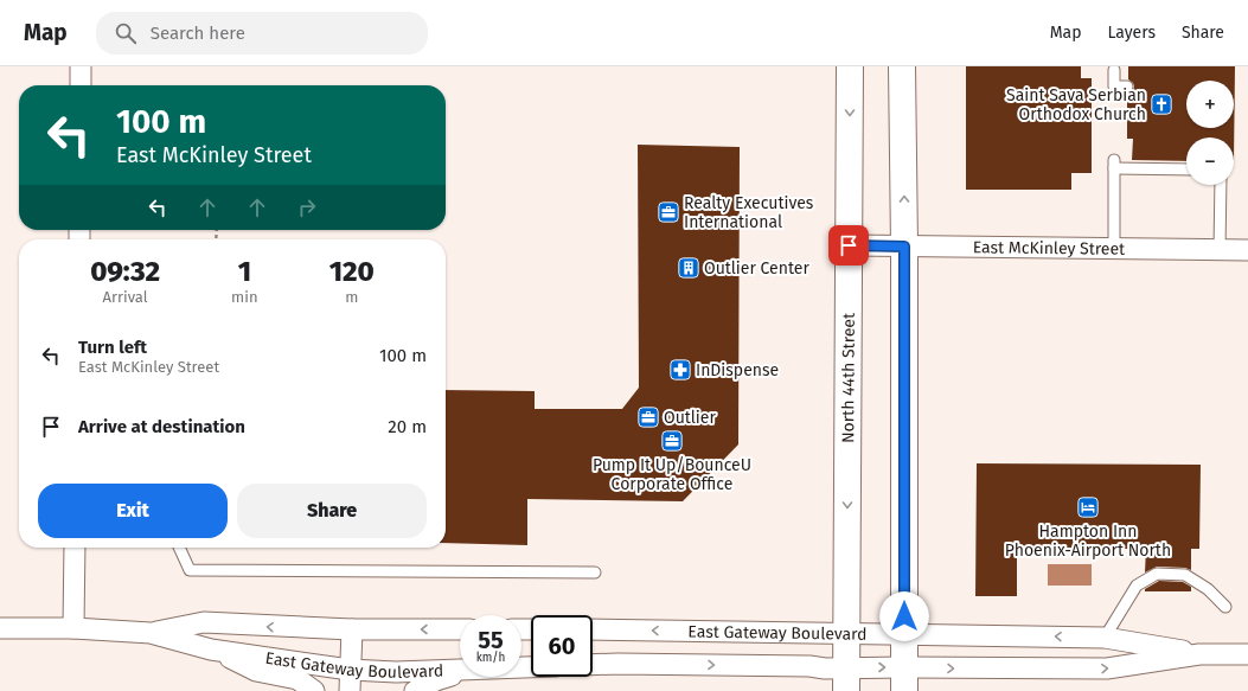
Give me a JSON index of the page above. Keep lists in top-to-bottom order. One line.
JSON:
{"streets":{"main road":["North 44th Street"],"street":["East McKinley Street","East Gateway Boulevard"]},"crossings":[["East McKinley Street","North 44th Street"],["North 44th Street","East Gateway Boulevard"]],"places":{"church":["Saint Sava Serbian Orthodox Church"],"office":["Realty Executives International","Outlier","Pump It Up/BounceU Corporate Office"],"building":["Outlier Center"],"pharmacy":["InDispense"],"hotel":["Hampton Inn Phoenix-Airport North"]},"page":{"header":"Map","search":"Search here","nav":["Map","Layers","Share"],"map_buttons":["+","−"],"turn":["100 m","East McKinley Street"],"eta":["09:32","Arrival","1","min","120","m"],"list":[{"name":"Turn left","note":"East McKinley Street","value":"100 m"},{"name":"Arrive at destination","value":"20 m"}],"buttons":["Exit","Share"],"speed":"55 km/h","limit":"60"}}
